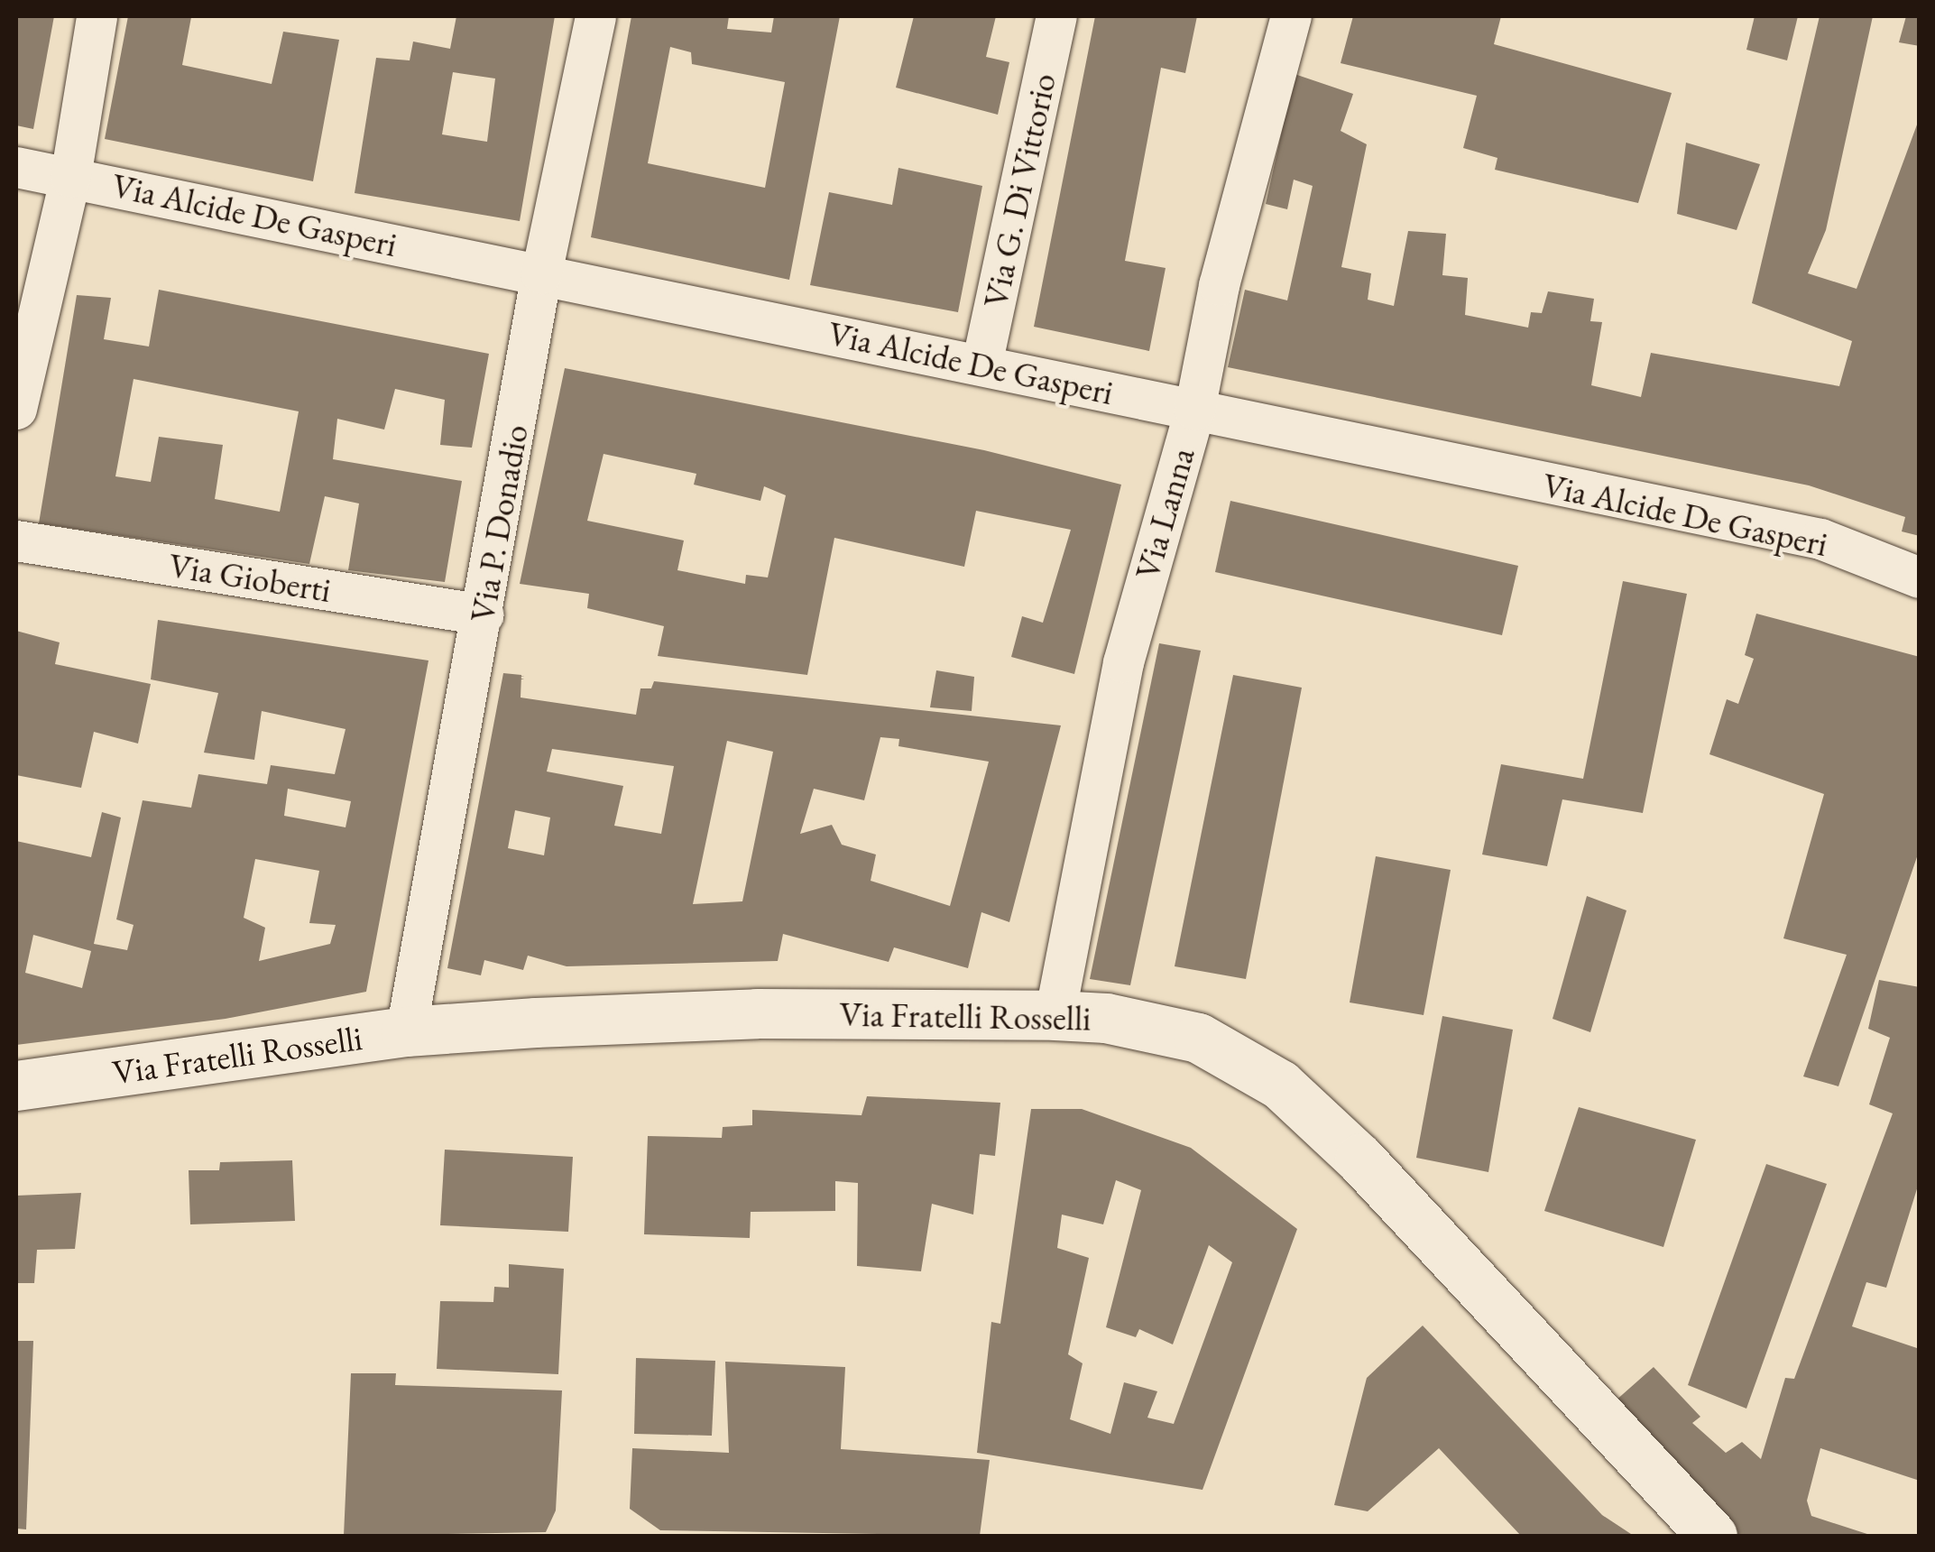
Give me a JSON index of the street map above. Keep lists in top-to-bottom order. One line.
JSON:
{"streets":{"main road":["Via Fratelli Rosselli"],"street":["Via G. Di Vittorio","Via Alcide De Gasperi","Via Lanna","Via P. Donadio","Via Gioberti"]},"crossings":[["Via G. Di Vittorio","Via Alcide De Gasperi"],["Via Alcide De Gasperi","Via Lanna"],["Via Alcide De Gasperi","Via P. Donadio"],["Via Lanna","Via Fratelli Rosselli"],["Via P. Donadio","Via Gioberti"],["Via P. Donadio","Via Fratelli Rosselli"]]}
